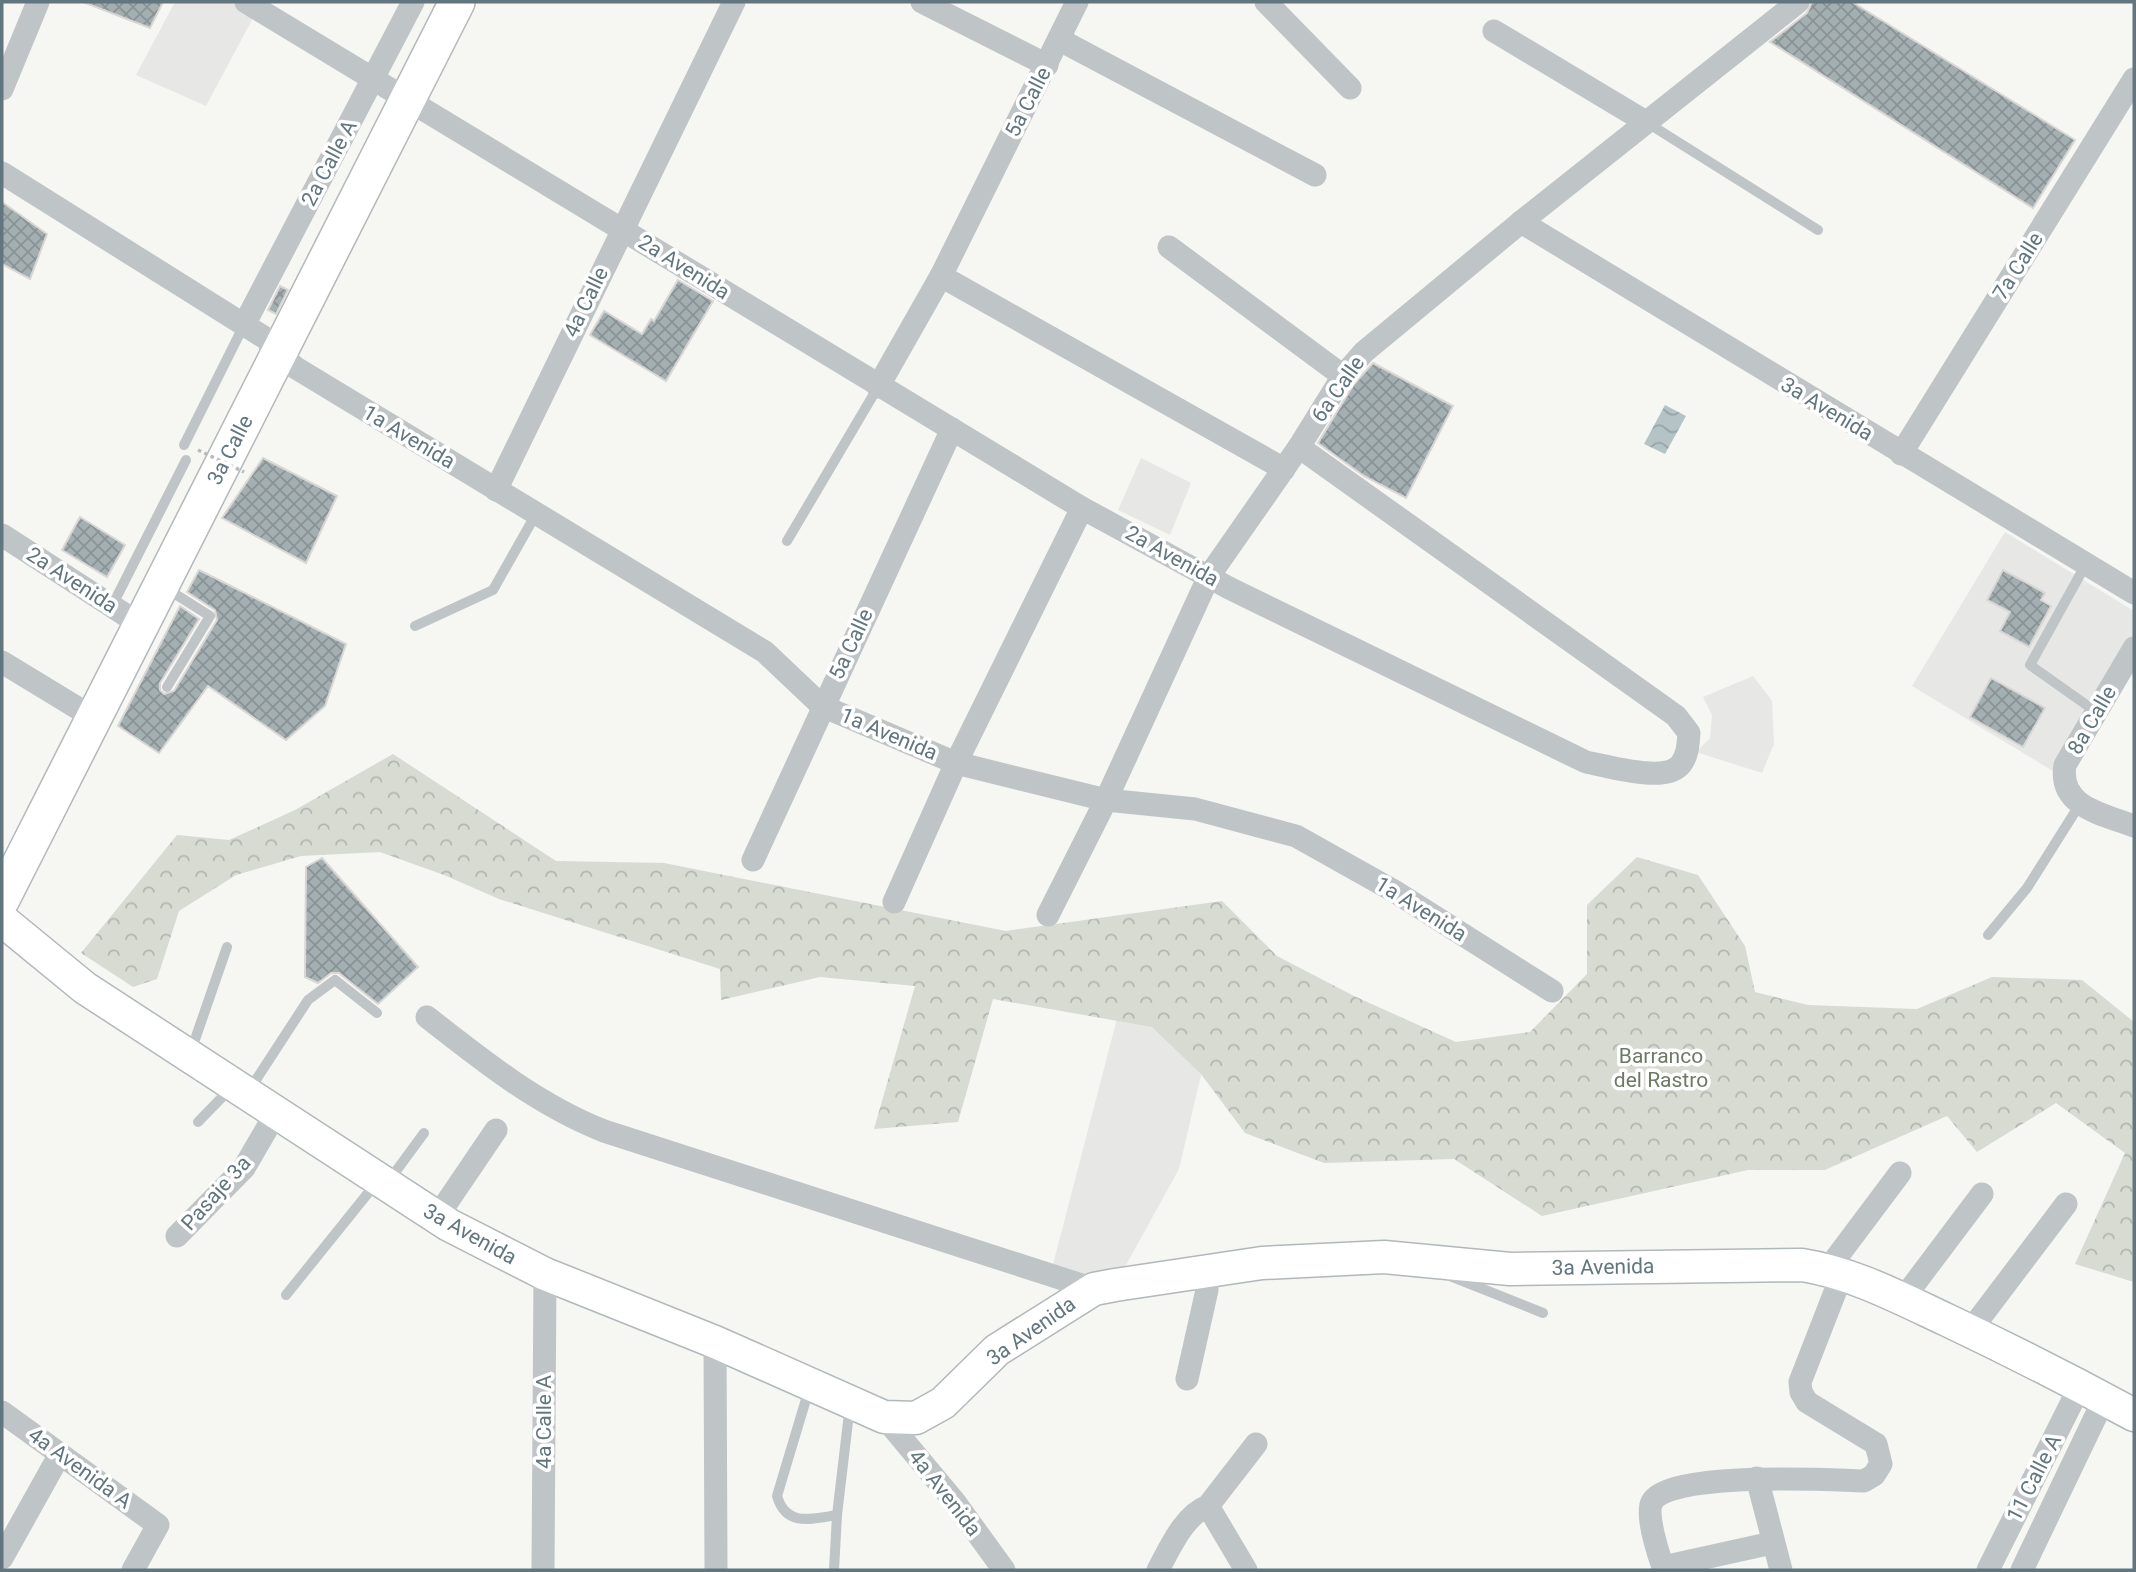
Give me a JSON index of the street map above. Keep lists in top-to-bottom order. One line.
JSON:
{"streets":{"main road":["3a Avenida","3a Calle"],"street":["5a Calle","2a Calle A","7a Calle","2a Avenida","4a Calle","6a Calle","1a Avenida","8a Calle","Pasaje 3a","4a Calle A","4a Avenida A","11 Calle A","4a Avenida"]},"crossings":[["5a Calle","2a Avenida"],["5a Calle","1a Avenida"],["2a Calle A","2a Avenida"],["2a Calle A","1a Avenida"],["7a Calle","3a Avenida"],["2a Avenida","4a Calle"],["2a Avenida","6a Calle"],["2a Avenida","3a Calle"],["4a Calle","1a Avenida"],["6a Calle","3a Avenida"],["6a Calle","1a Avenida"],["3a Avenida","Pasaje 3a"],["3a Avenida","4a Calle A"],["3a Avenida","11 Calle A"],["3a Avenida","4a Avenida"],["1a Avenida","3a Calle"]],"parks":["Barranco del Rastro"]}
